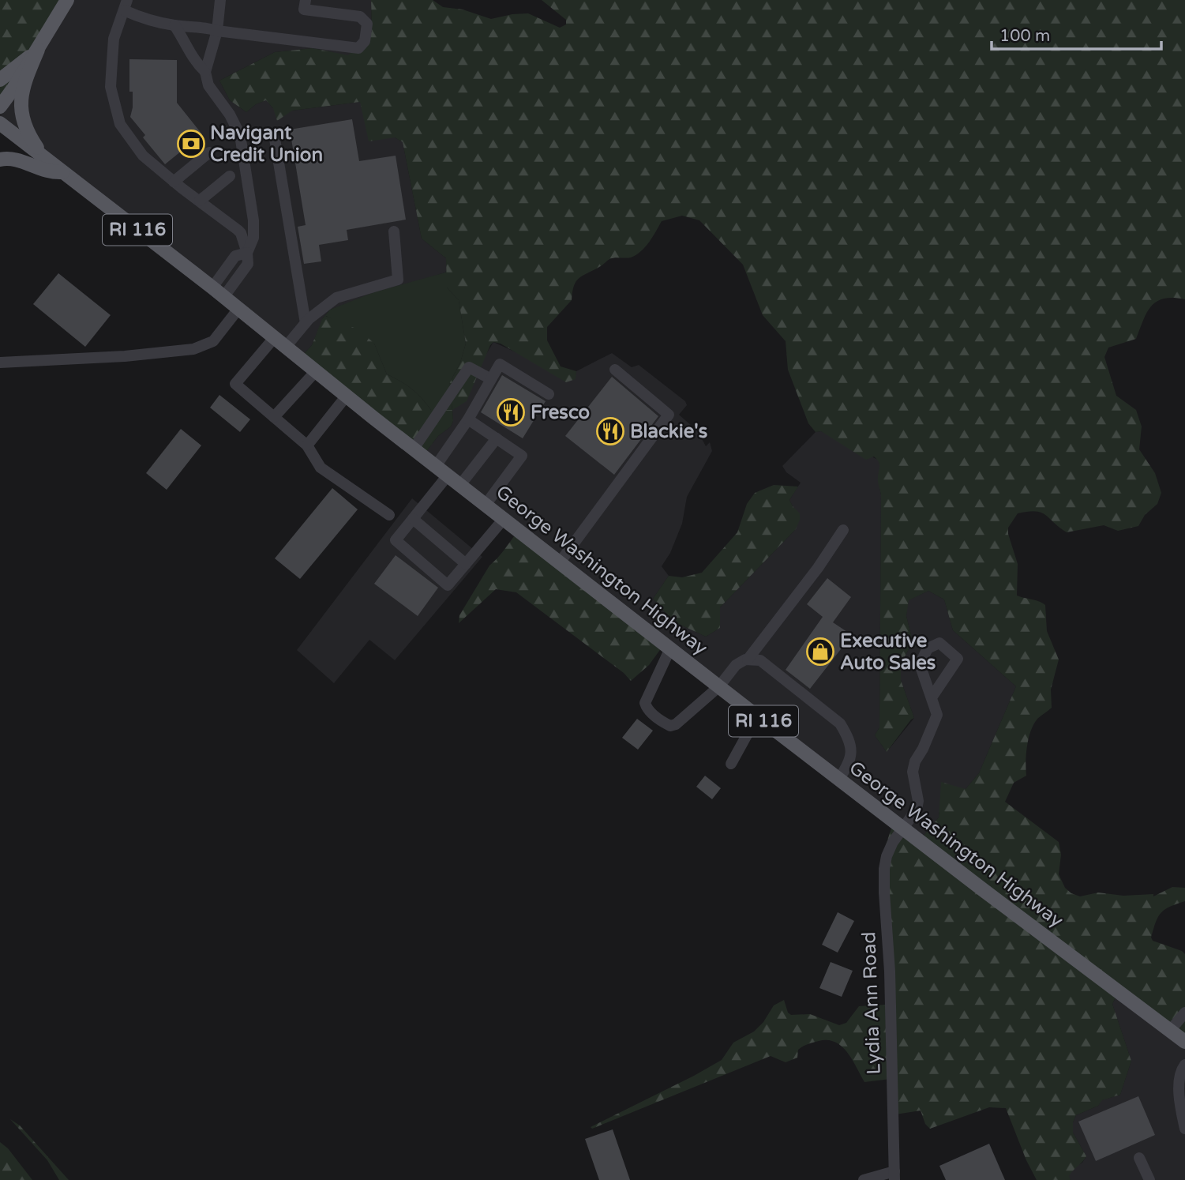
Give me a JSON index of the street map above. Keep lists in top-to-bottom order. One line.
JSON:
{"streets":{"main road":["RI 116","George Washington Highway"],"street":["Lydia Ann Road"]},"crossings":[["George Washington Highway","Lydia Ann Road"]],"places":{"bank":["Navigant Credit Union"],"restaurant":["Fresco","Blackie's"],"shop":["Executive Auto Sales"]},"scale_bar":"100 m"}
